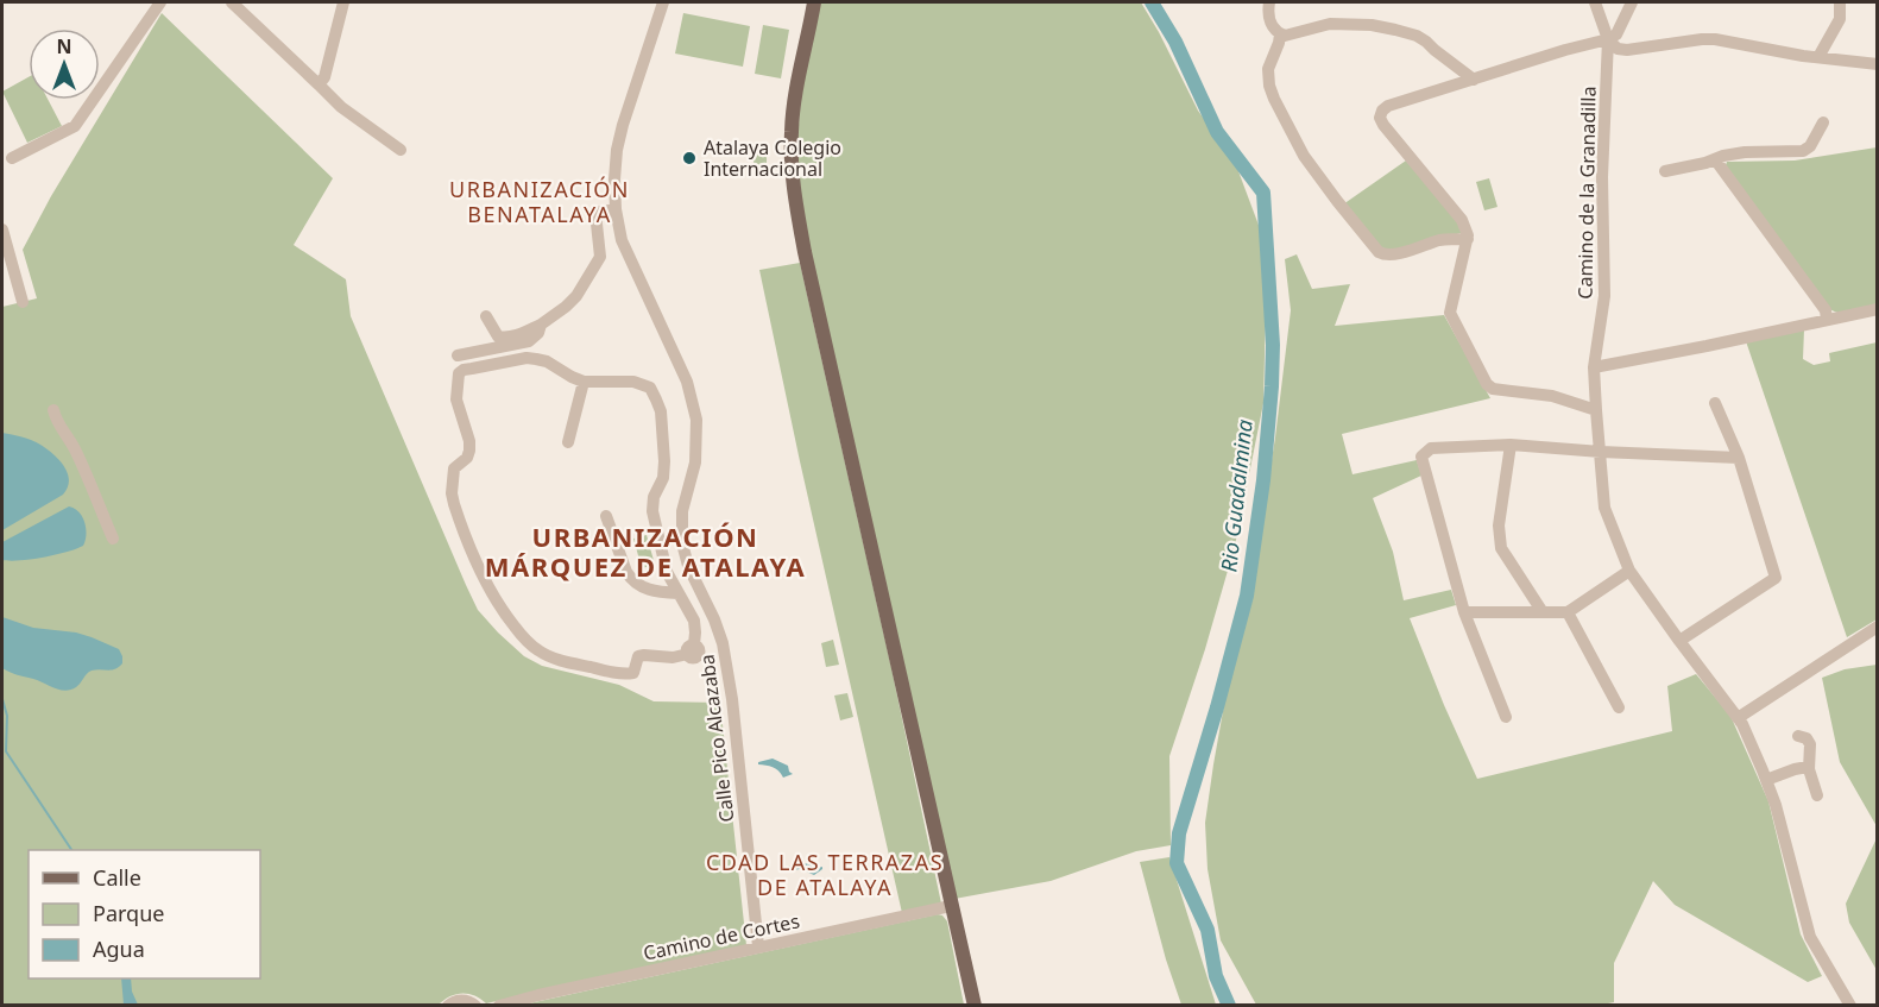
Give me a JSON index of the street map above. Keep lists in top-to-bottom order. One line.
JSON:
{"streets":{"street":["Camino de la Granadilla","Calle Pico Alcazaba","Camino de Cortes"]},"crossings":[["Calle Pico Alcazaba","Camino de Cortes"]],"districts":["URBANIZACIÓN BENATALAYA","URBANIZACIÓN MÁRQUEZ DE ATALAYA","CDAD LAS TERRAZAS DE ATALAYA"],"water":["Rio Guadalmina"],"places":["Atalaya Colegio Internacional"],"legend":["Calle","Parque","Agua"],"north":"top"}
